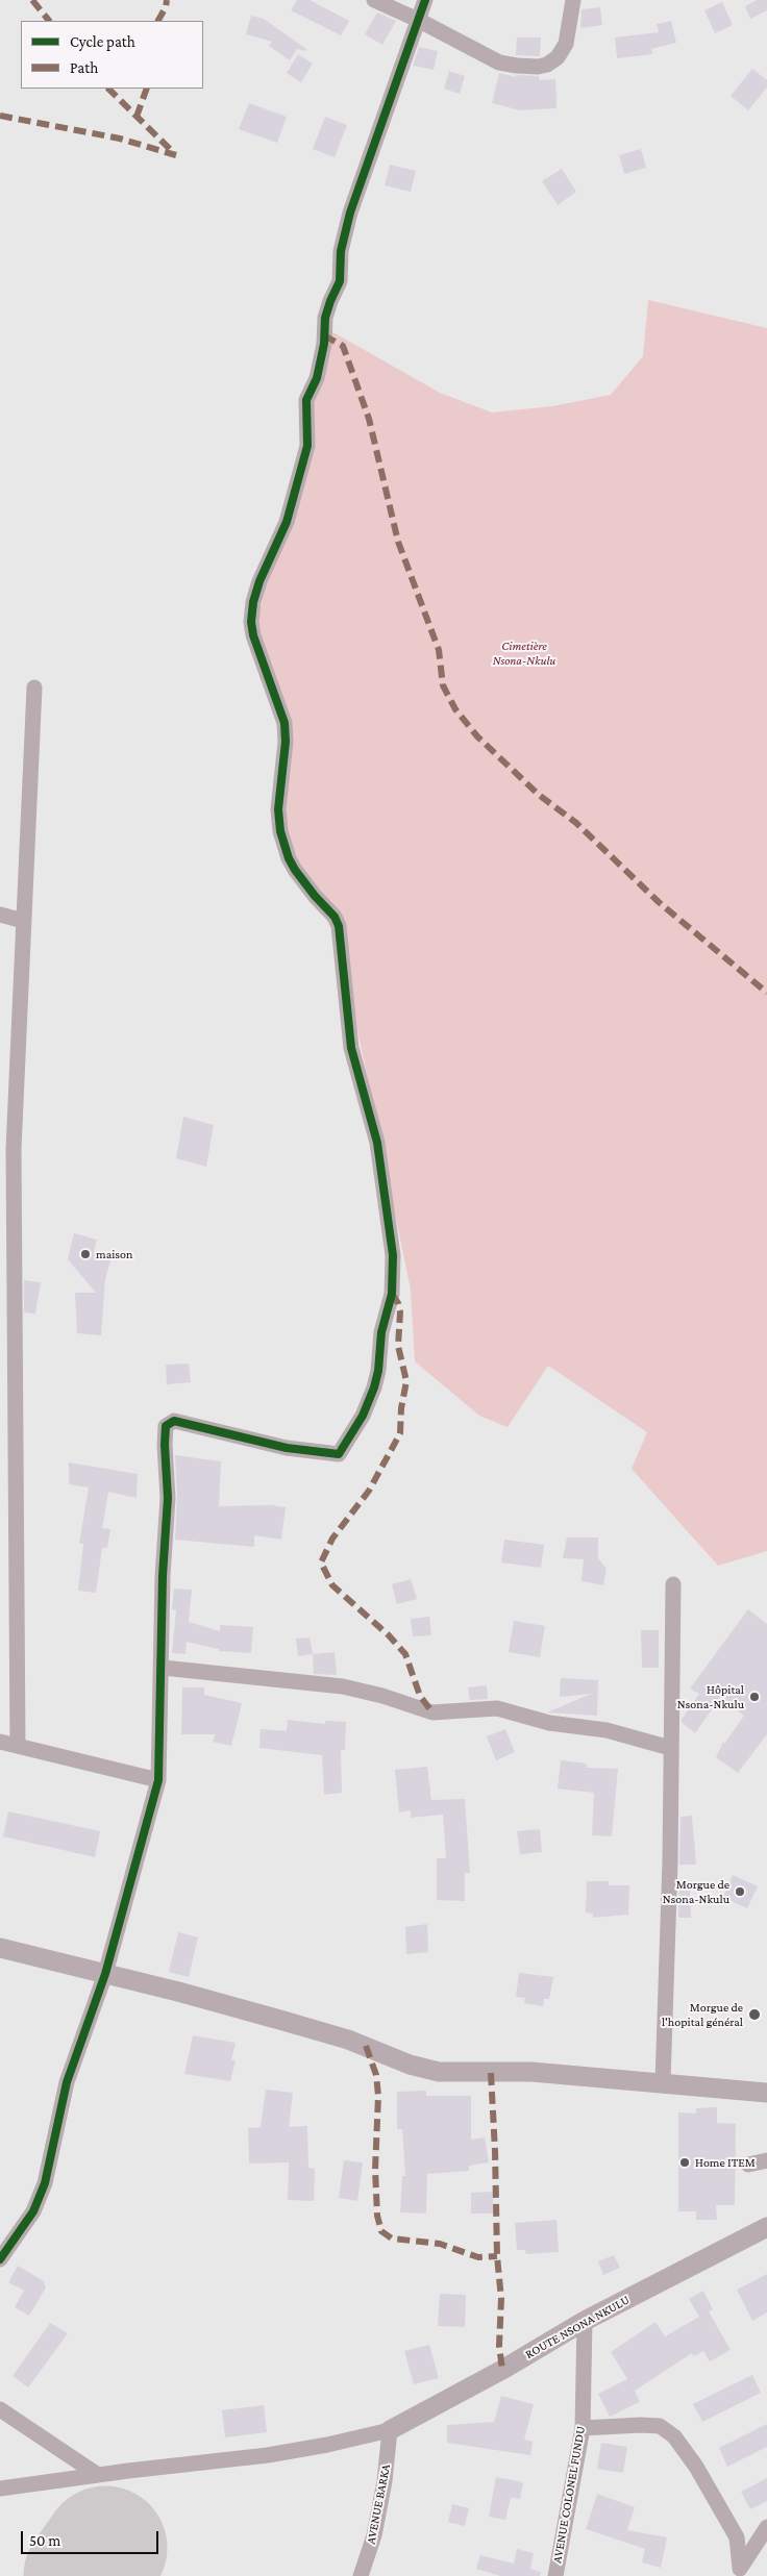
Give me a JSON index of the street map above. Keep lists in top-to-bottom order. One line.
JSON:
{"streets":{"street":["ROUTE NSONA NKULU","AVENUE COLONEL FUNDU","AVENUE BARKA"]},"crossings":[["ROUTE NSONA NKULU","AVENUE COLONEL FUNDU"],["ROUTE NSONA NKULU","AVENUE BARKA"]],"parks":["Cimetière Nsona-Nkulu"],"places":["maison","Hôpital Nsona-Nkulu","Morgue de Nsona-Nkulu","Morgue de l'hopital général","Home ITEM"],"legend":["Cycle path","Path"],"scale_bar":"50 m"}
